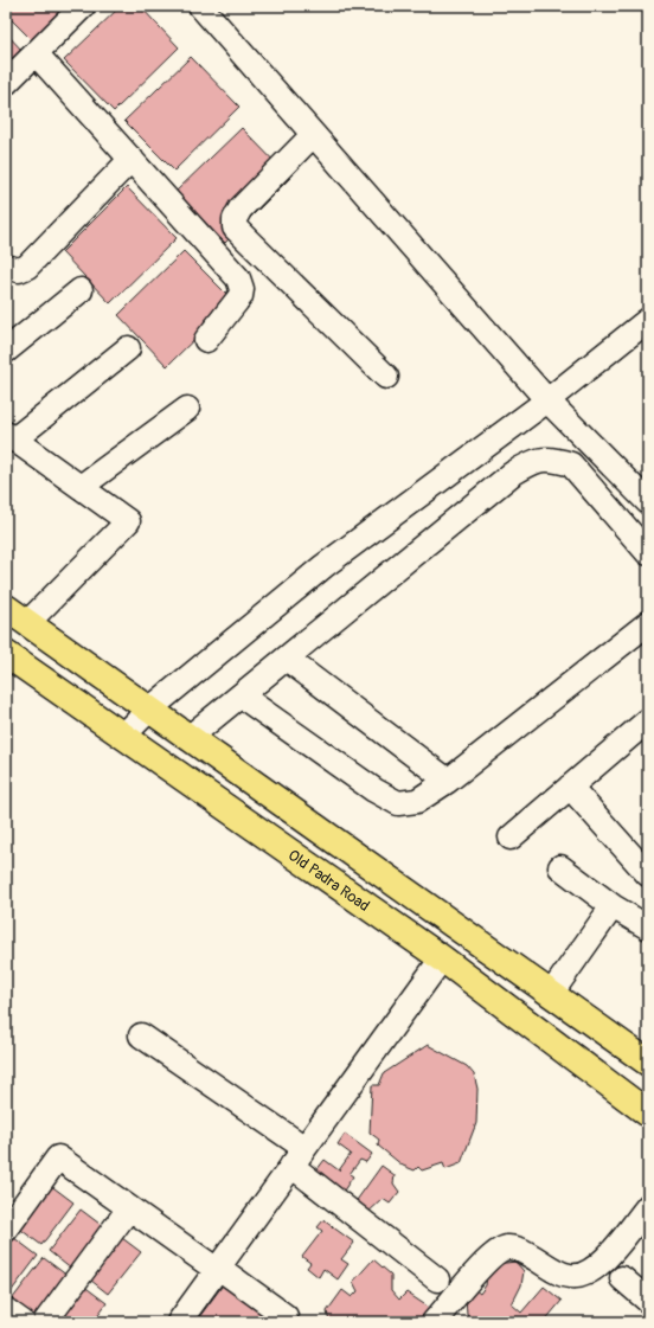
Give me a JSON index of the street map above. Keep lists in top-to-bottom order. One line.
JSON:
{"streets":{"main road":["Old Padra Road"]}}
